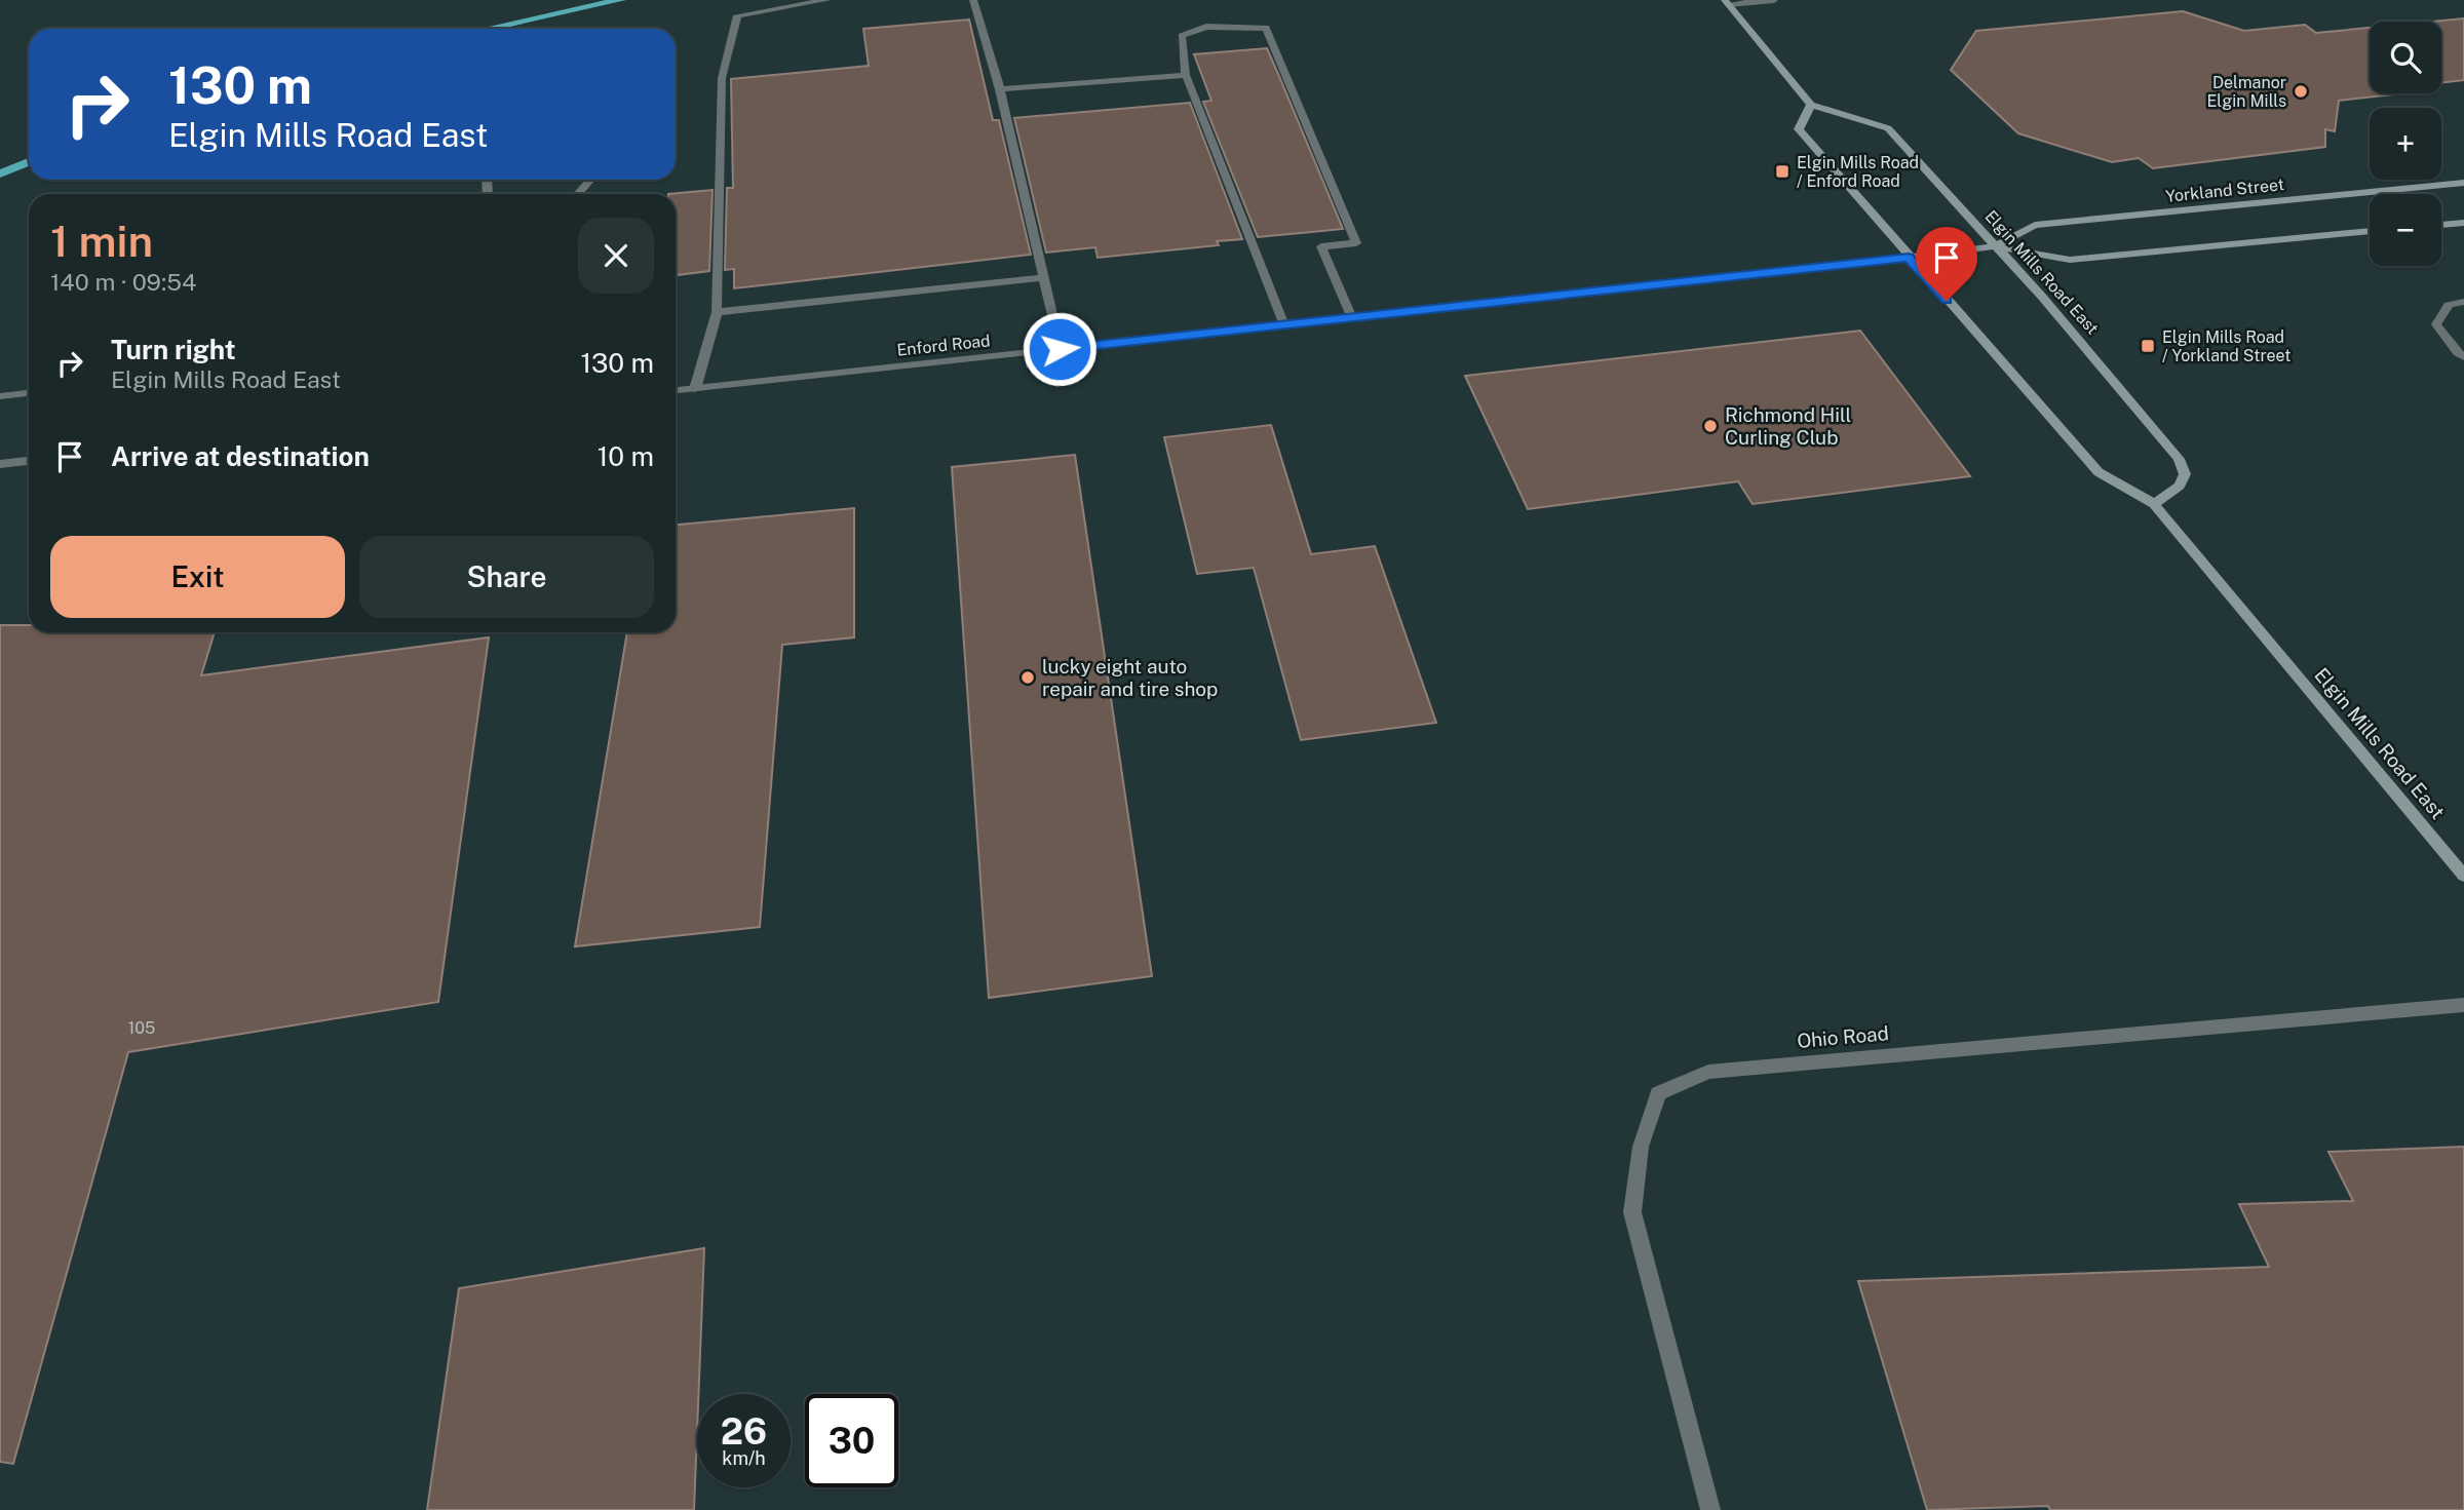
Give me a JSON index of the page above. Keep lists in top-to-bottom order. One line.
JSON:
{"streets":{"main road":["Yorkland Street","Elgin Mills Road East"],"street":["Enford Road","Ohio Road"]},"crossings":[["Yorkland Street","Elgin Mills Road East"],["Yorkland Street","Enford Road"],["Elgin Mills Road East","Enford Road"]],"places":{"other":["Delmanor Elgin Mills","Richmond Hill Curling Club","lucky eight auto repair and tire shop"],"transit":["Elgin Mills Road / Enford Road","Elgin Mills Road / Yorkland Street"]},"house_numbers":["105"],"page":{"map_buttons":["+","−"],"turn":["130 m","Elgin Mills Road East"],"heading":["1 min","140 m · 09:54"],"list":[{"name":"Turn right","note":"Elgin Mills Road East","value":"130 m"},{"name":"Arrive at destination","value":"10 m"}],"buttons":["Exit","Share"],"speed":"26 km/h","limit":"30"}}
